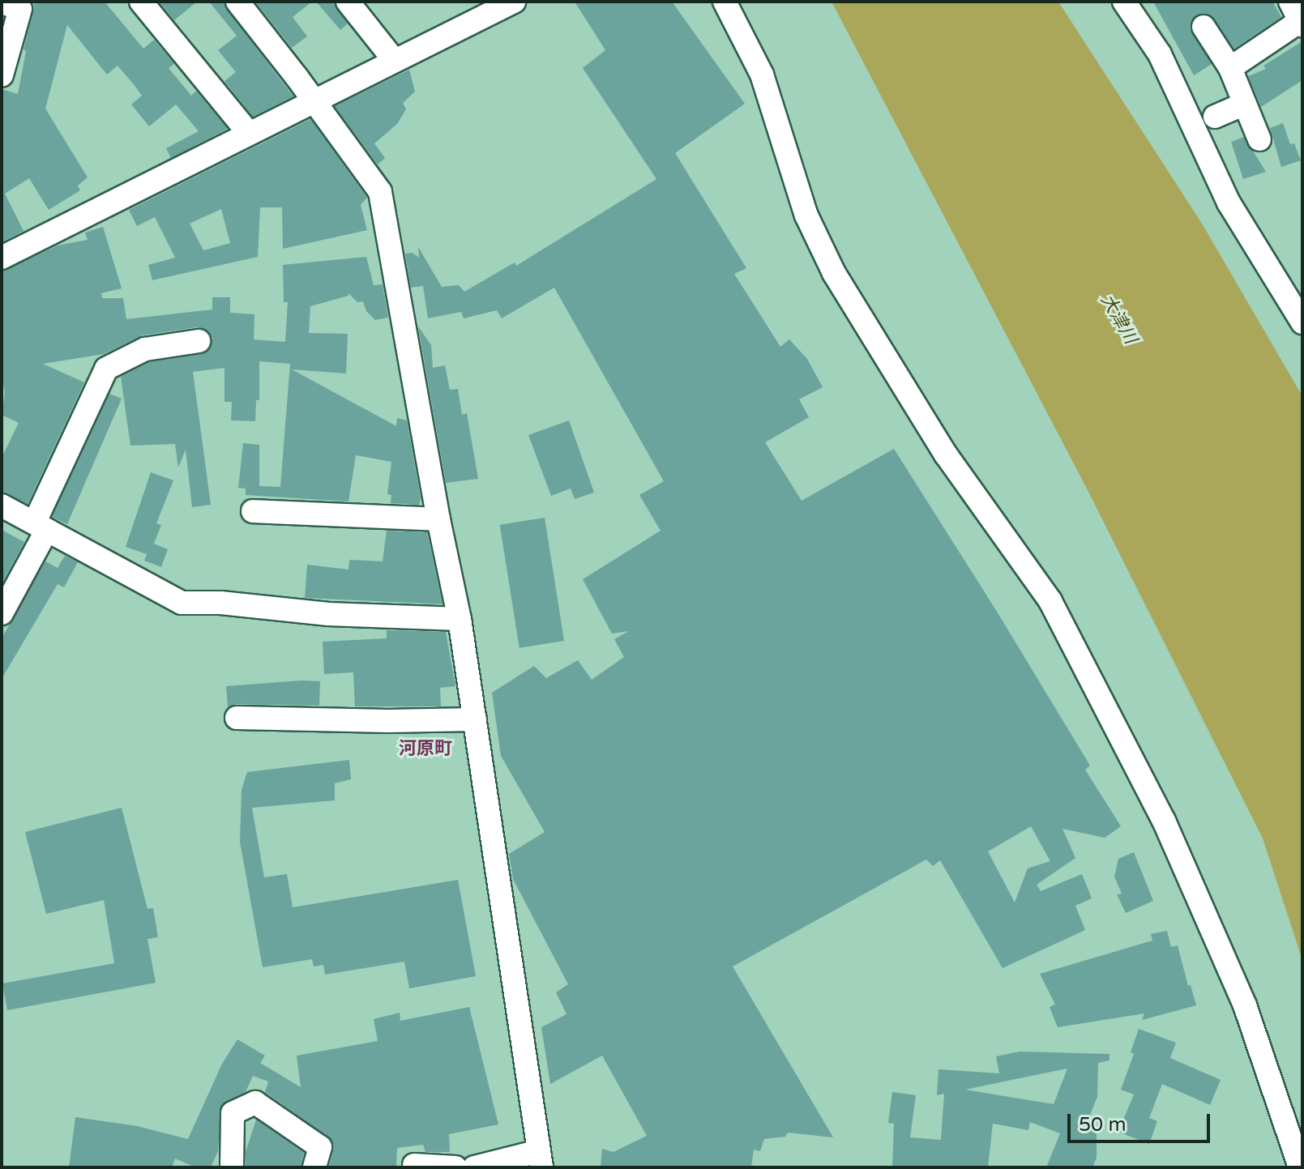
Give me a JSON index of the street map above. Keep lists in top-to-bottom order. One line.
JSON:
{"districts":["河原町"],"water":["大津川"],"scale_bar":"50 m"}
